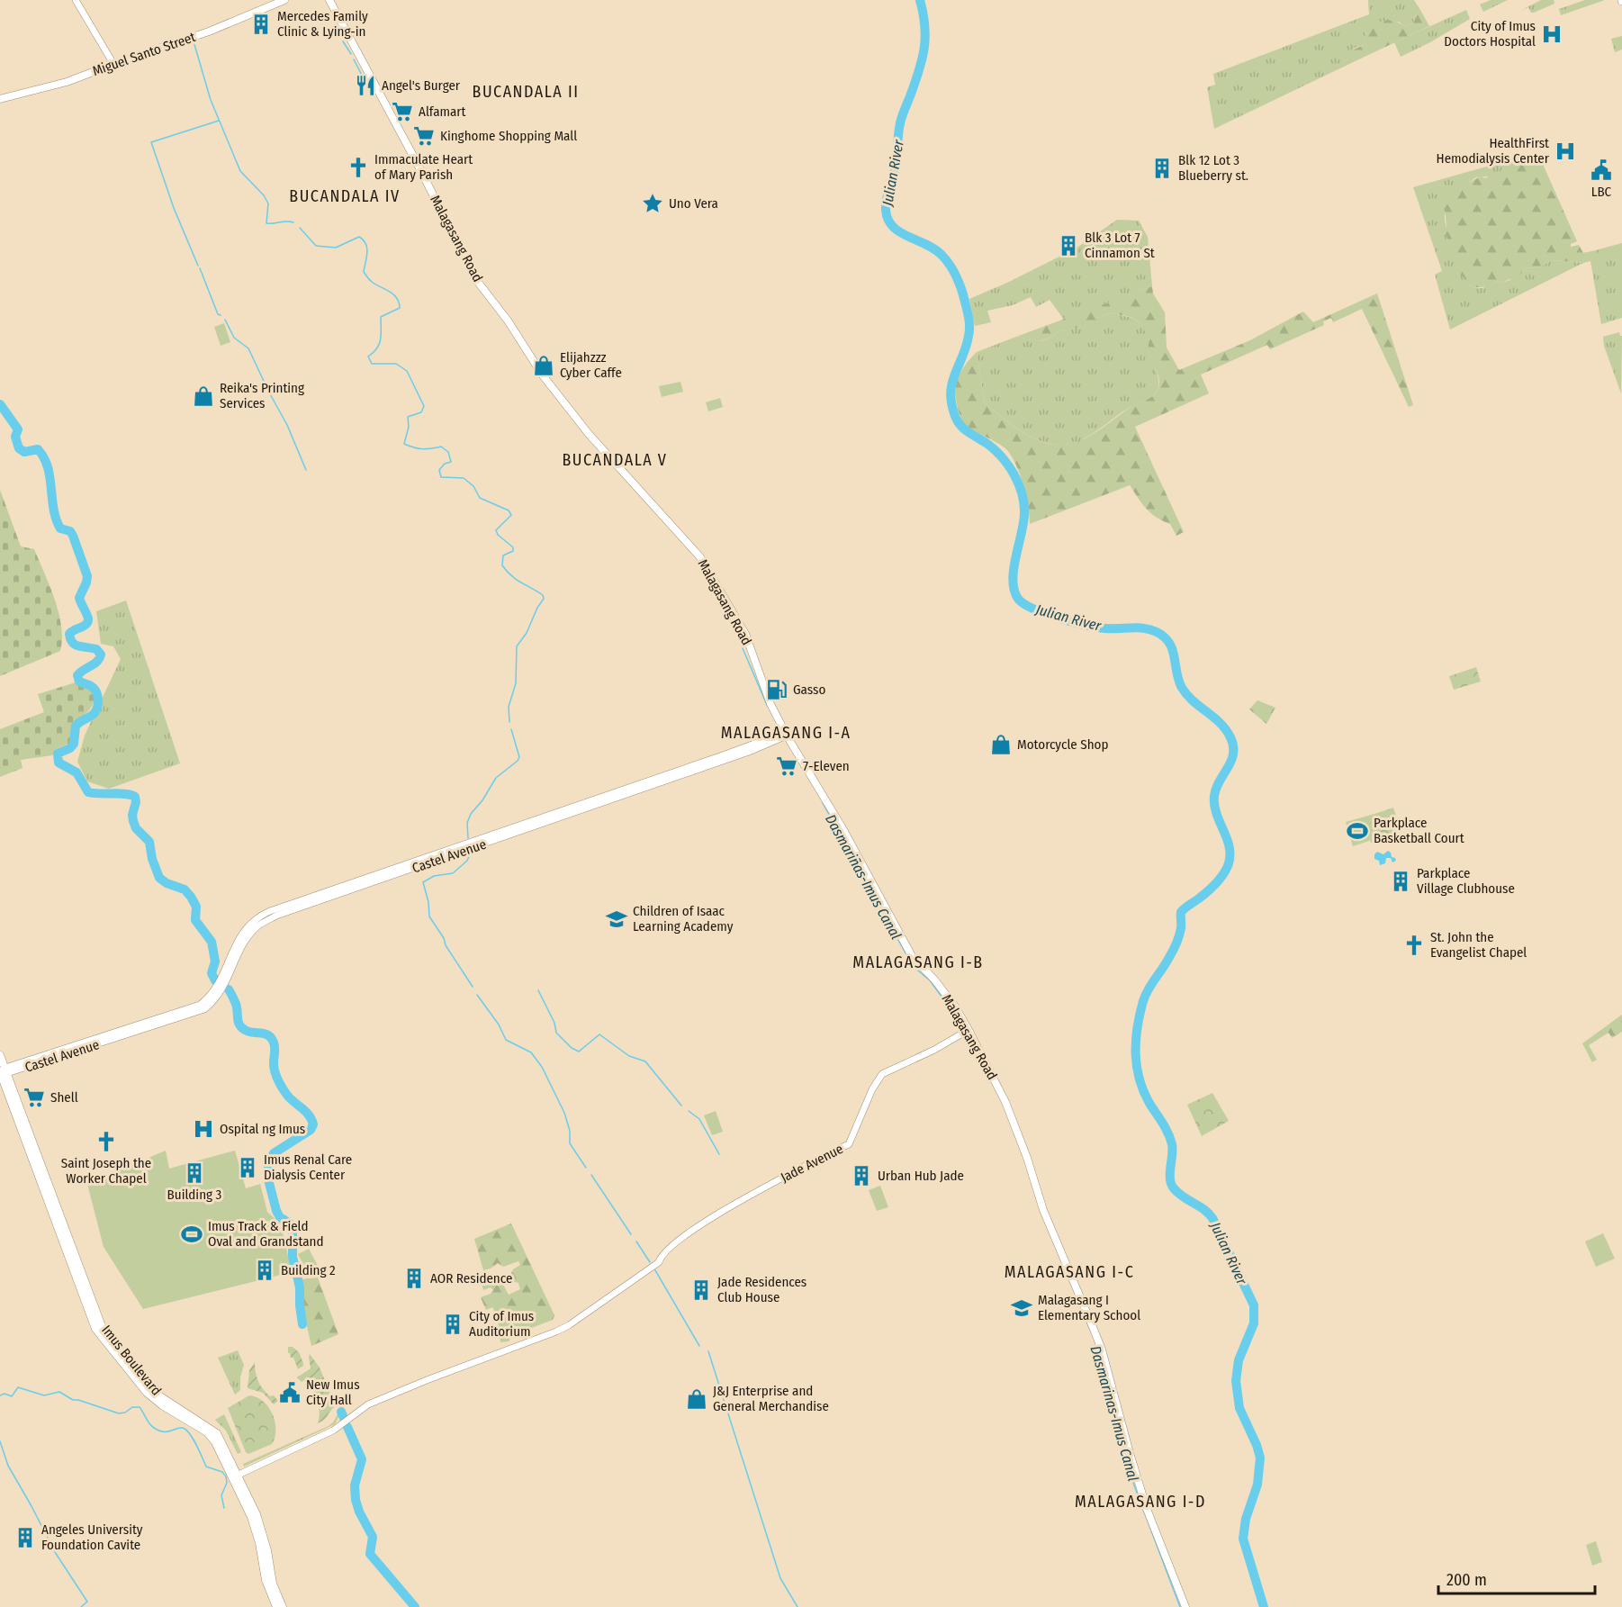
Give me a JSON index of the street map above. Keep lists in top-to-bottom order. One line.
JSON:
{"streets":{"main road":["Miguel Santo Street","Malagasang Road","Imus Boulevard"],"street":["Castel Avenue","Jade Avenue"]},"crossings":[["Malagasang Road","Castel Avenue"],["Malagasang Road","Jade Avenue"],["Castel Avenue","Imus Boulevard"],["Jade Avenue","Imus Boulevard"]],"districts":["BUCANDALA II","BUCANDALA IV","BUCANDALA V","MALAGASANG I-A","MALAGASANG I-B","MALAGASANG I-C","MALAGASANG I-D"],"water":["Julian River","Dasmariñas-Imus Canal","Dasmarinas-Imus Canal"],"places":{"building":["Mercedes Family Clinic & Lying-in","Blk 12 Lot 3 Blueberry st.","Blk 3 Lot 7 Cinnamon St","Parkplace Village Clubhouse","Imus Renal Care Dialysis Center","Building 3","Urban Hub Jade","Building 2","AOR Residence","Jade Residences Club House","City of Imus Auditorium","Angeles University Foundation Cavite"],"hospital":["City of Imus Doctors Hospital","HealthFirst Hemodialysis Center","Ospital ng Imus"],"restaurant":["Angel's Burger"],"supermarket":["Alfamart","Kinghome Shopping Mall","7-Eleven","Shell"],"church":["Immaculate Heart of Mary Parish","St. John the Evangelist Chapel","Saint Joseph the Worker Chapel"],"public building":["LBC","New Imus City Hall"],"place":["Uno Vera"],"shop":["Elijahzzz Cyber Caffe","Reika's Printing Services","Motorcycle Shop","J&J Enterprise and General Merchandise"],"fuel station":["Gasso"],"sports":["Parkplace Basketball Court","Imus Track & Field Oval and Grandstand"],"school or university":["Children of Isaac Learning Academy","Malagasang I Elementary School"]},"scale_bar":"200 m"}
